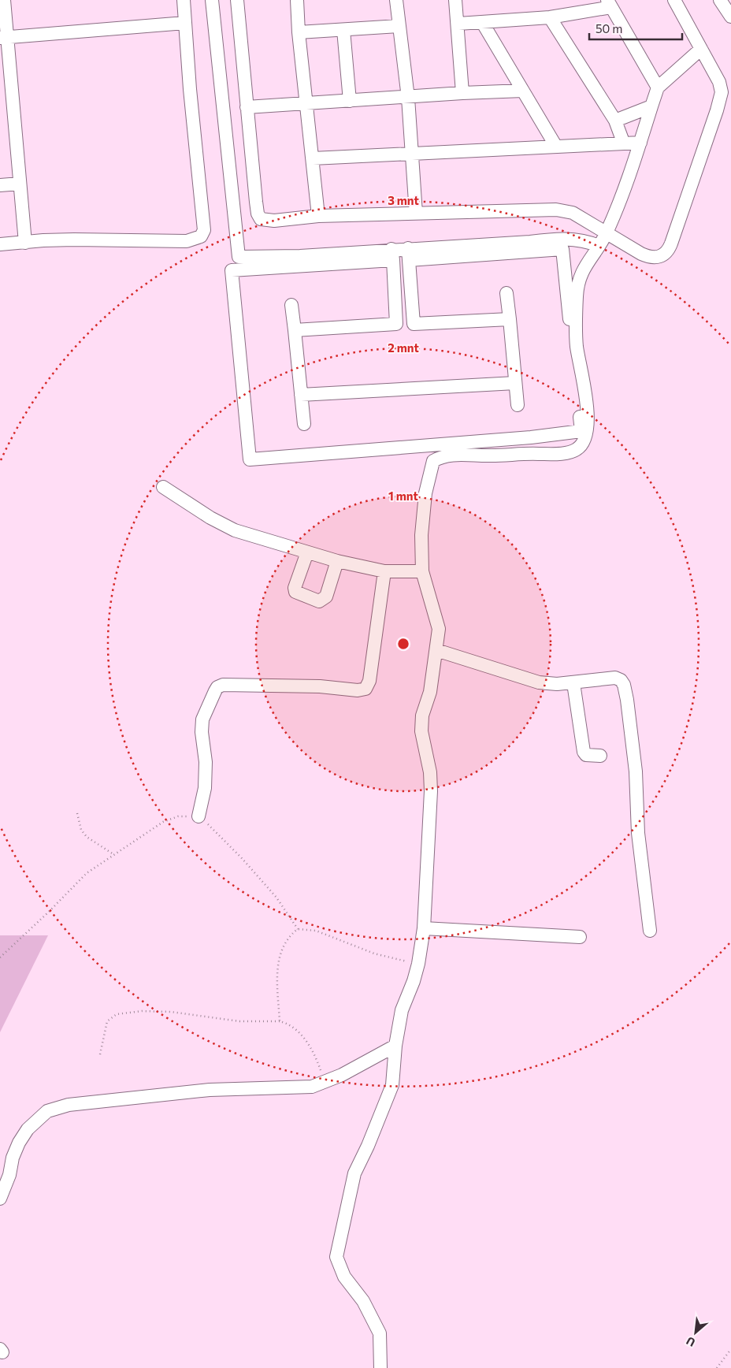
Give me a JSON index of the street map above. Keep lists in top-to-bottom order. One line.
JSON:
{"scale_bar":"50 m","north":"bottom left","rings":["3 mnt","2 mnt","1 mnt"]}
